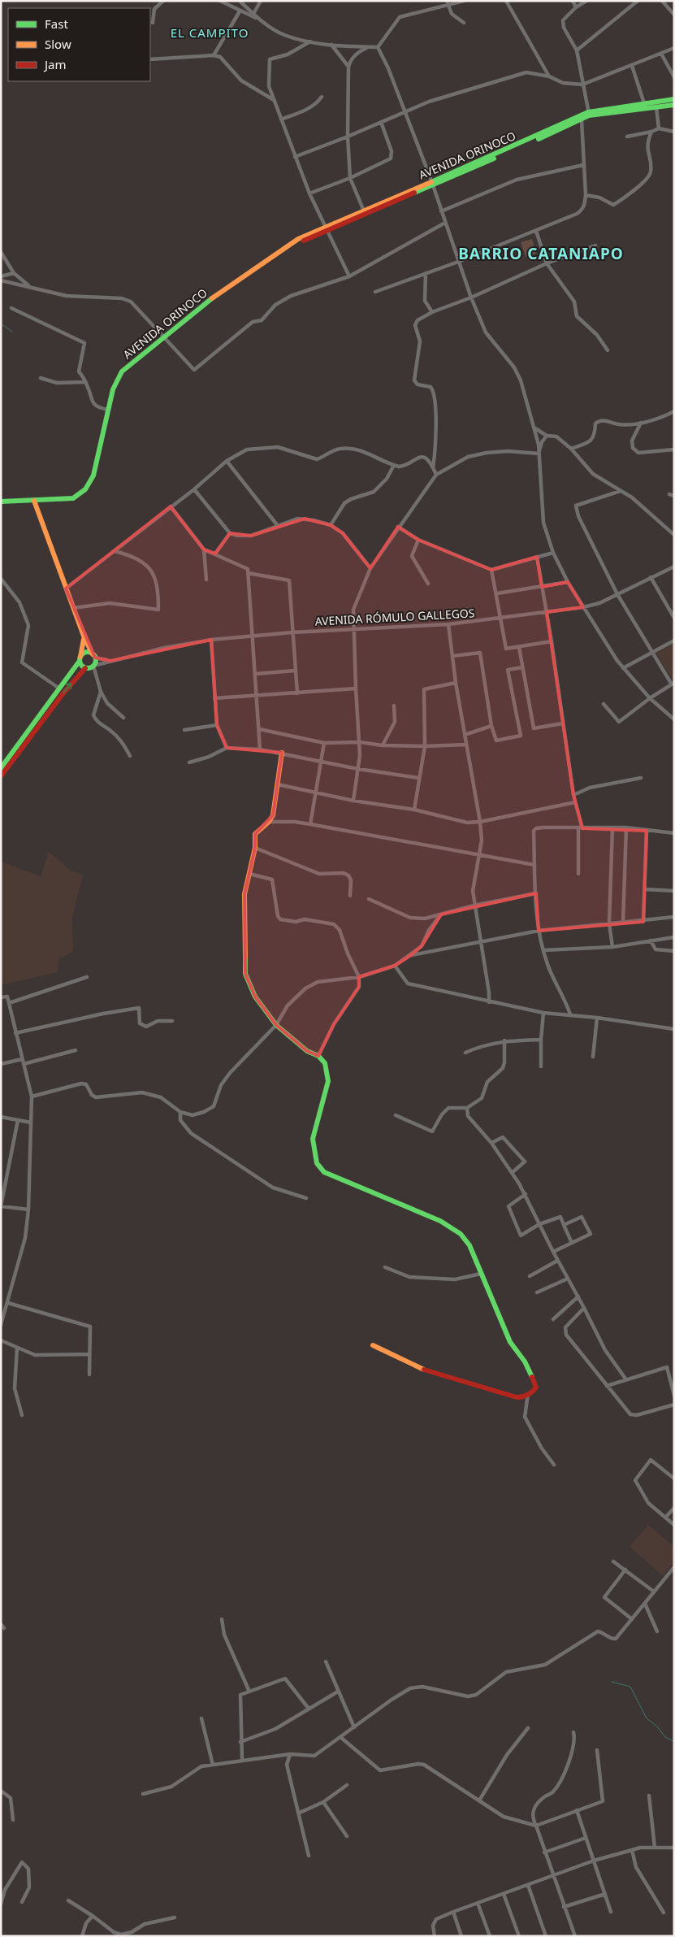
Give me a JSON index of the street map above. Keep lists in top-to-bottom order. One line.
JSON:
{"streets":{"main road":["AVENIDA ORINOCO"],"street":["AVENIDA RÓMULO GALLEGOS"]},"districts":["EL CAMPITO","BARRIO CATANIAPO"],"legend":["Fast","Slow","Jam"]}
